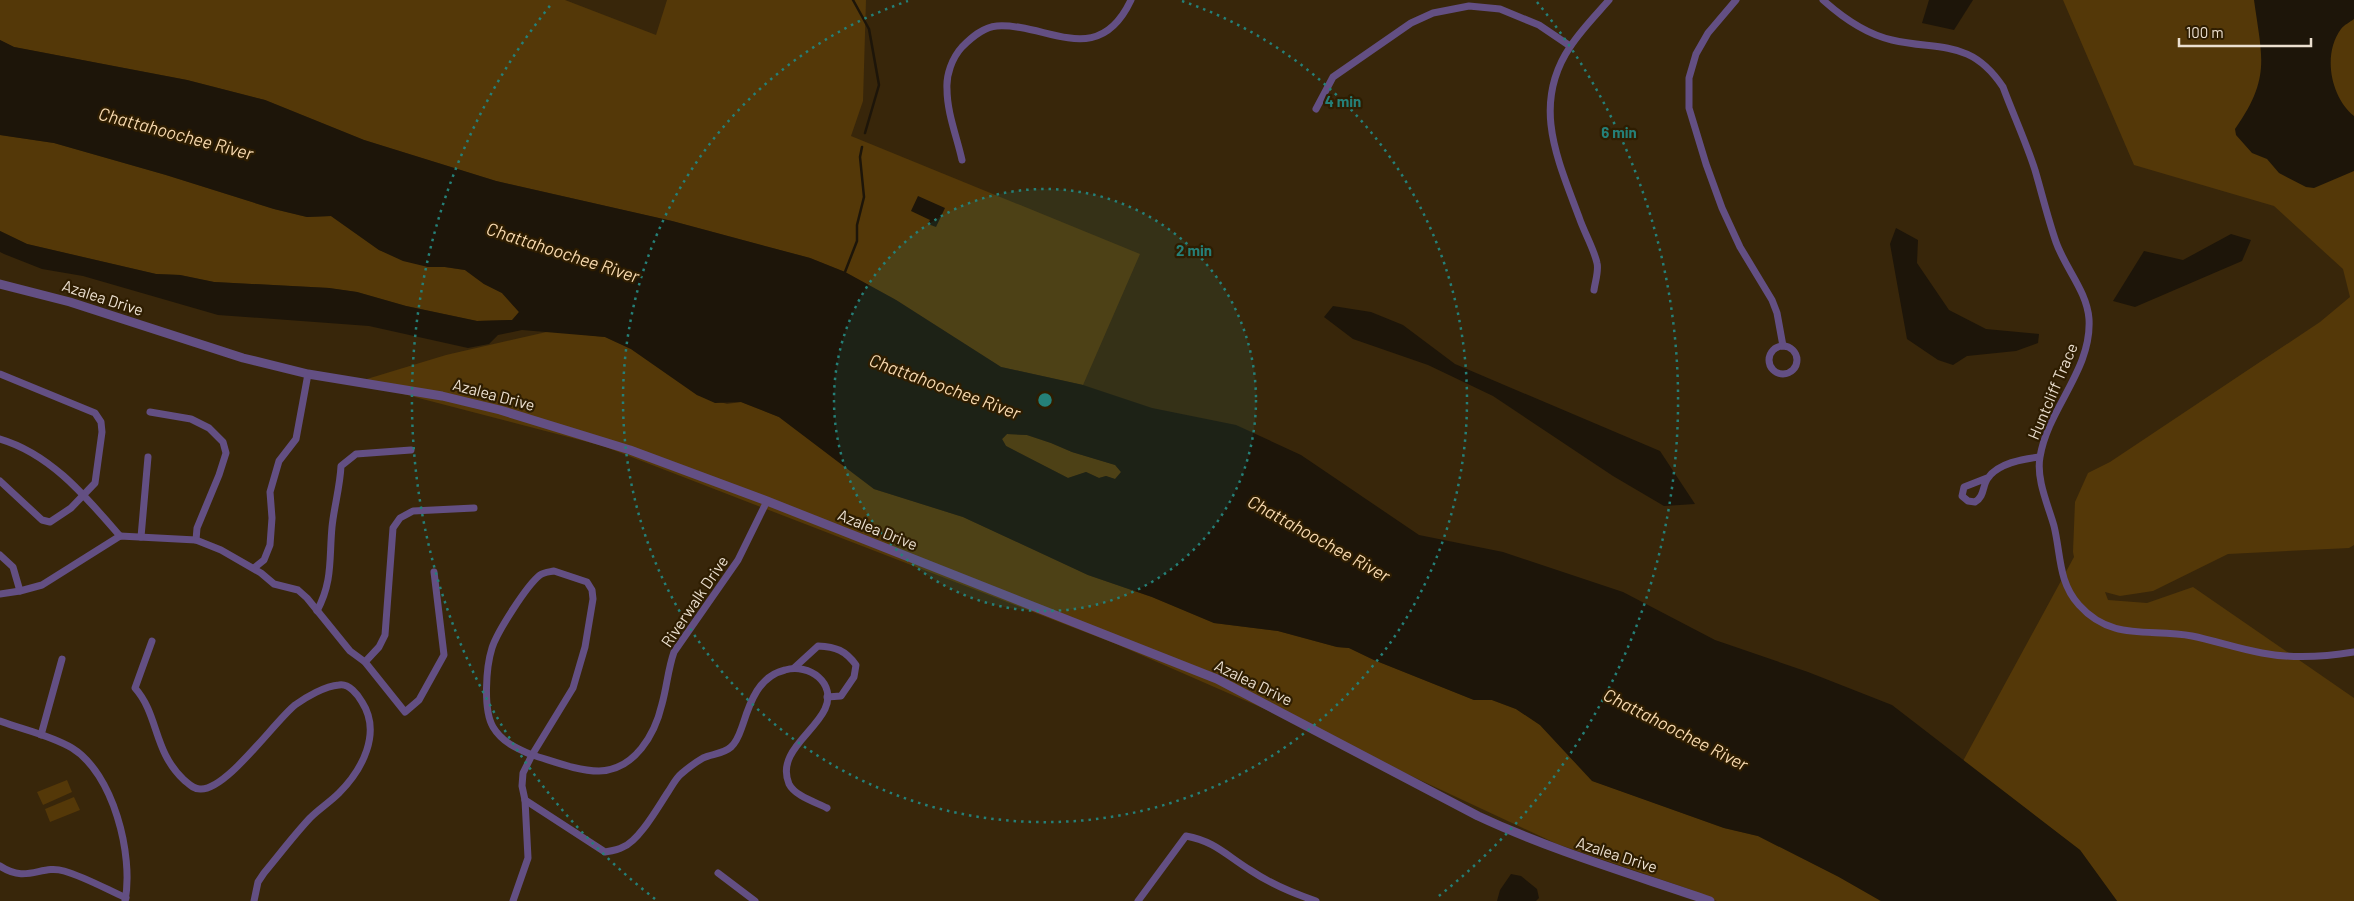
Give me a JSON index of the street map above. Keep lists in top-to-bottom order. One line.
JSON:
{"streets":{"street":["Azalea Drive","Huntcliff Trace","Riverwalk Drive"]},"crossings":[["Azalea Drive","Riverwalk Drive"]],"water":["Chattahoochee River"],"scale_bar":"100 m","rings":["4 min","6 min","2 min"]}
